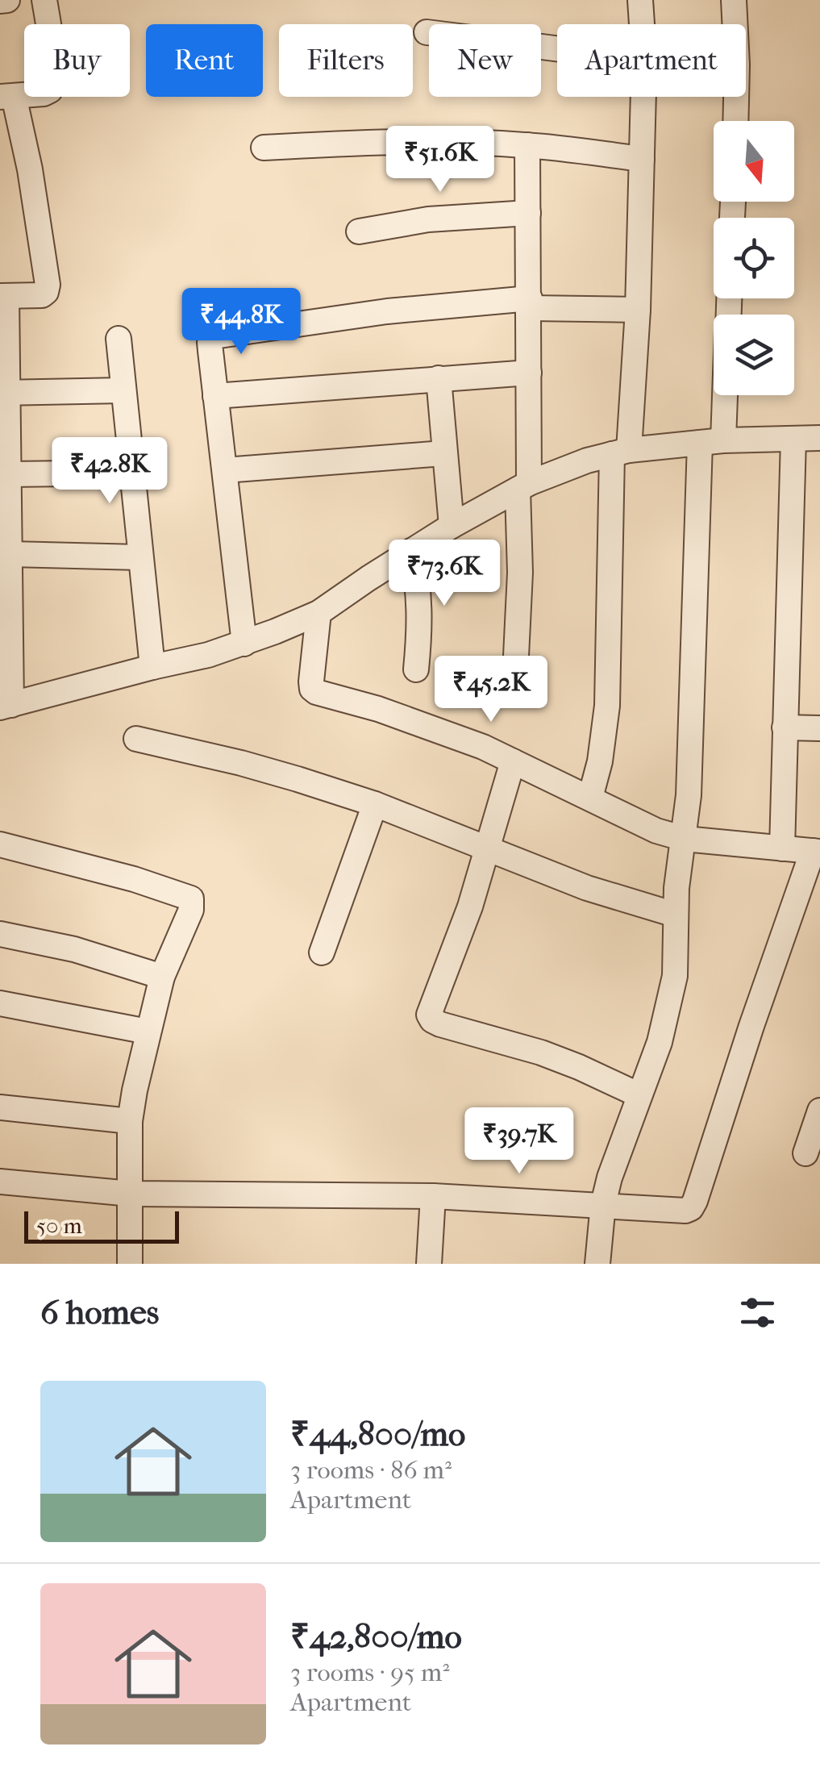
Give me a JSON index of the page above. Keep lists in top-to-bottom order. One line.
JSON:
{"scale_bar":"50 m","north":"bottom","page":{"chip":["Buy","Rent","Filters","New","Apartment"],"price":["₹51.6K","₹44.8K","₹42.8K","₹73.6K","₹45.2K","₹39.7K"],"scale":"50 m","heading":"6 homes","list":[{"name":"₹44,800/mo","note":"3 rooms · 86 m² · Apartment"},{"name":"₹42,800/mo","note":"3 rooms · 95 m² · Apartment"}]}}
